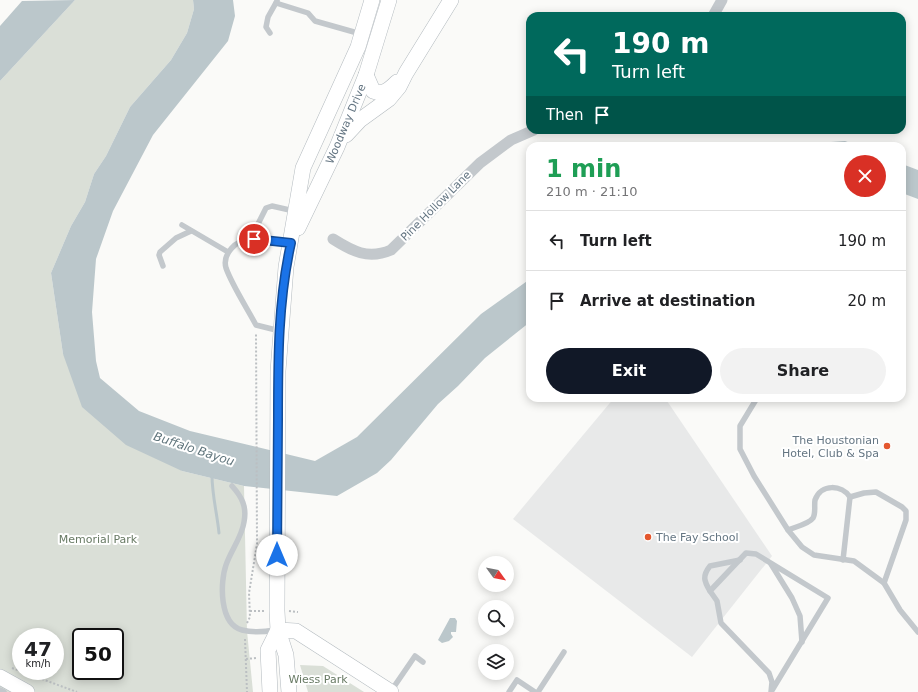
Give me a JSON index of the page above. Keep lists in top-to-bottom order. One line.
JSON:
{"streets":{"main road":["Woodway Drive"],"street":["Pine Hollow Lane"]},"water":["Buffalo Bayou"],"parks":["Memorial Park","Wiess Park"],"places":["The Houstonian Hotel, Club & Spa","The Fay School"],"north":"bottom right","page":{"turn":["190 m","Turn left"],"then":"Then","heading":["1 min","210 m · 21:10"],"list":[{"name":"Turn left","value":"190 m"},{"name":"Arrive at destination","value":"20 m"}],"buttons":["Exit","Share"],"speed":"47 km/h","limit":"50"}}
